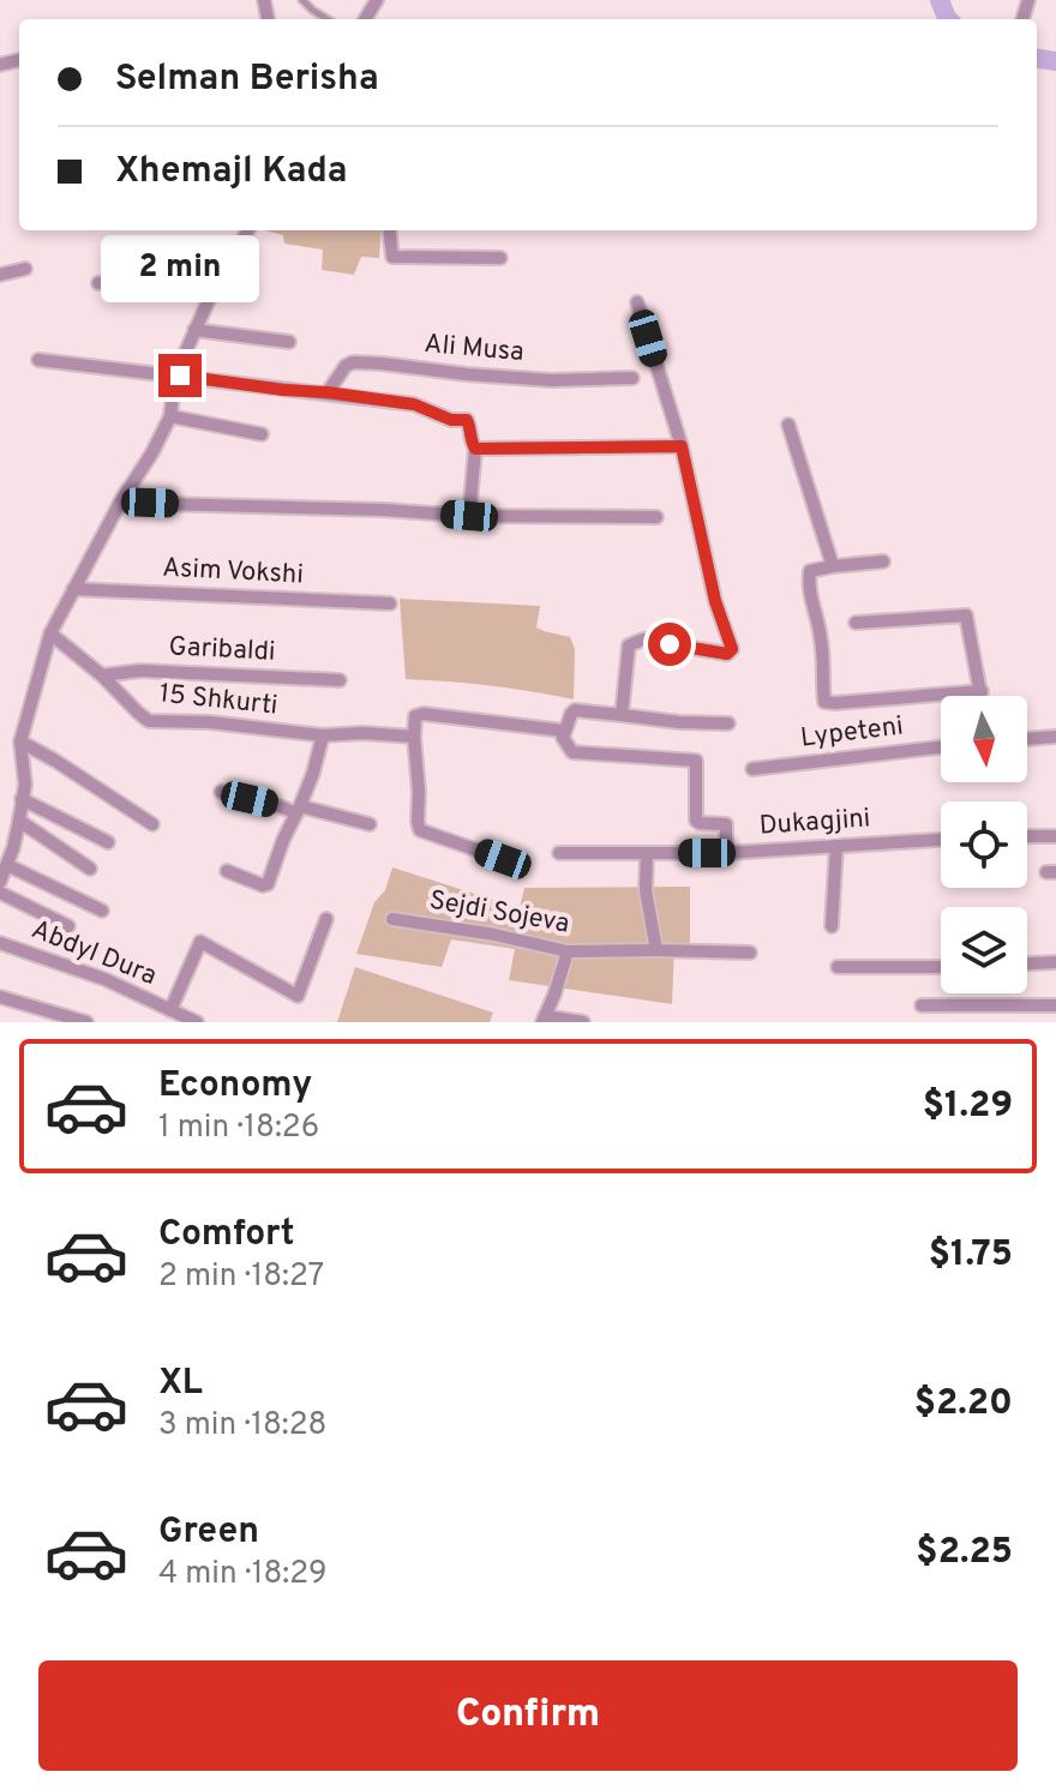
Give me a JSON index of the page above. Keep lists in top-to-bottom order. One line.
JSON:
{"streets":{"street":["Ali Musa","Asim Vokshi","Garibaldi","15 Shkurti","Lypeteni","Dukagjini","Sejdi Sojeva","Abdyl Dura"]},"crossings":[["Garibaldi","15 Shkurti"]],"north":"bottom","page":{"banner":["Selman Berisha","Xhemajl Kada"],"bubble":"2 min","list":[{"name":"Economy","note":"1 min · 18:26","value":"$1.29"},{"name":"Comfort","note":"2 min · 18:27","value":"$1.75"},{"name":"XL","note":"3 min · 18:28","value":"$2.20"},{"name":"Green","note":"4 min · 18:29","value":"$2.25"}],"buttons":"Confirm"}}
